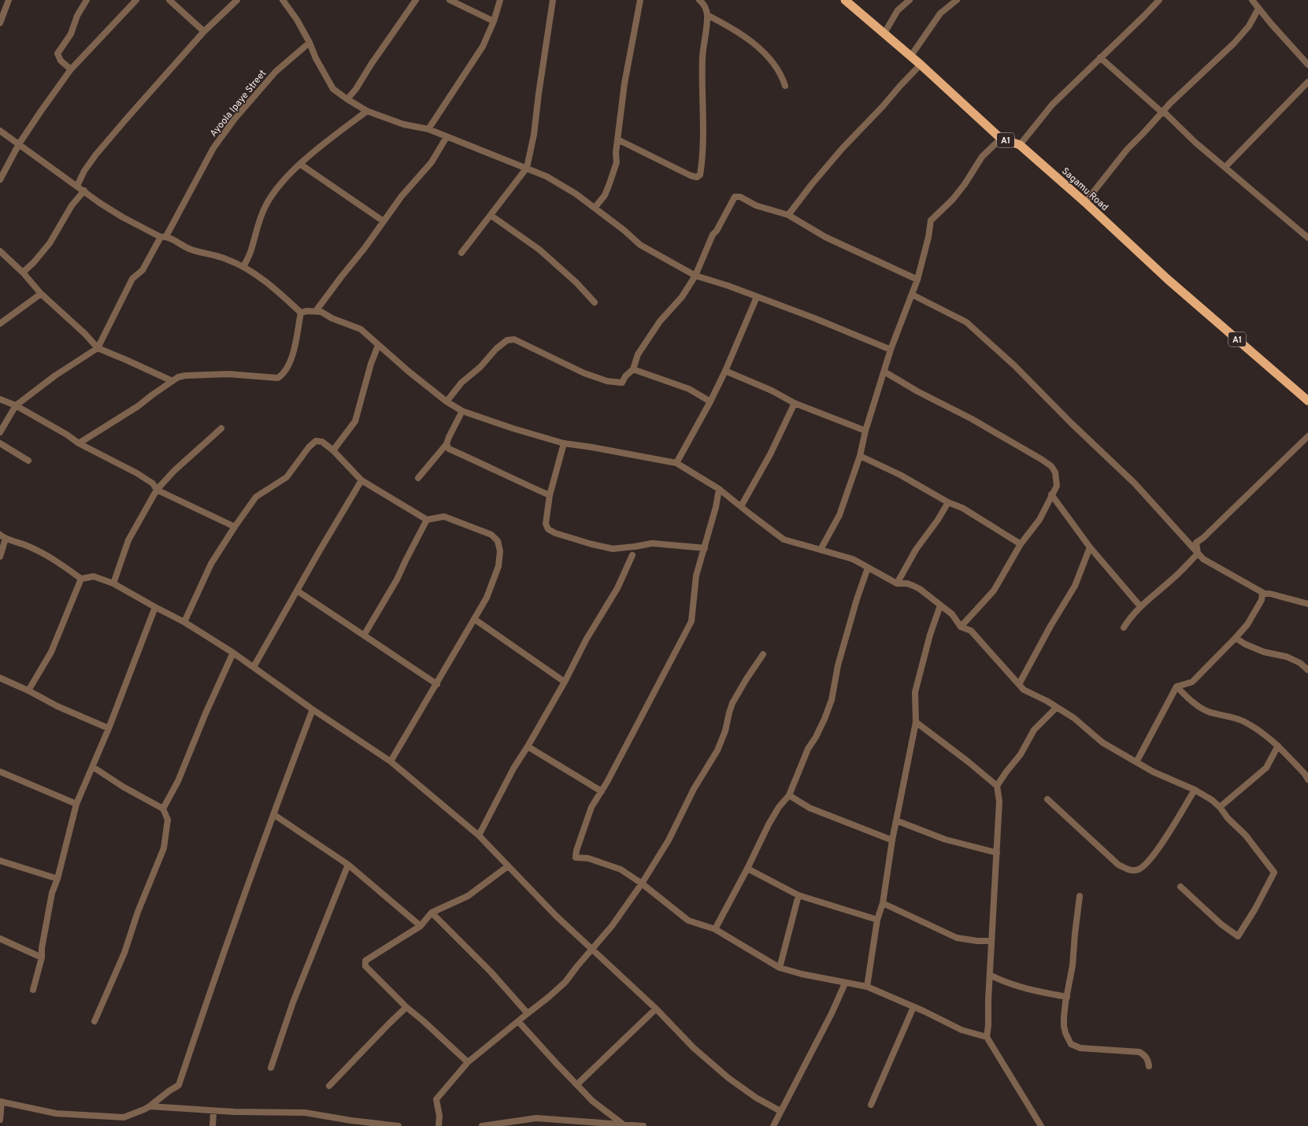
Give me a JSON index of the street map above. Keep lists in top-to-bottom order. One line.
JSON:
{"streets":{"highway":["A1","Sagamu Road"],"street":["Ayoola Ipaye Street"]}}
